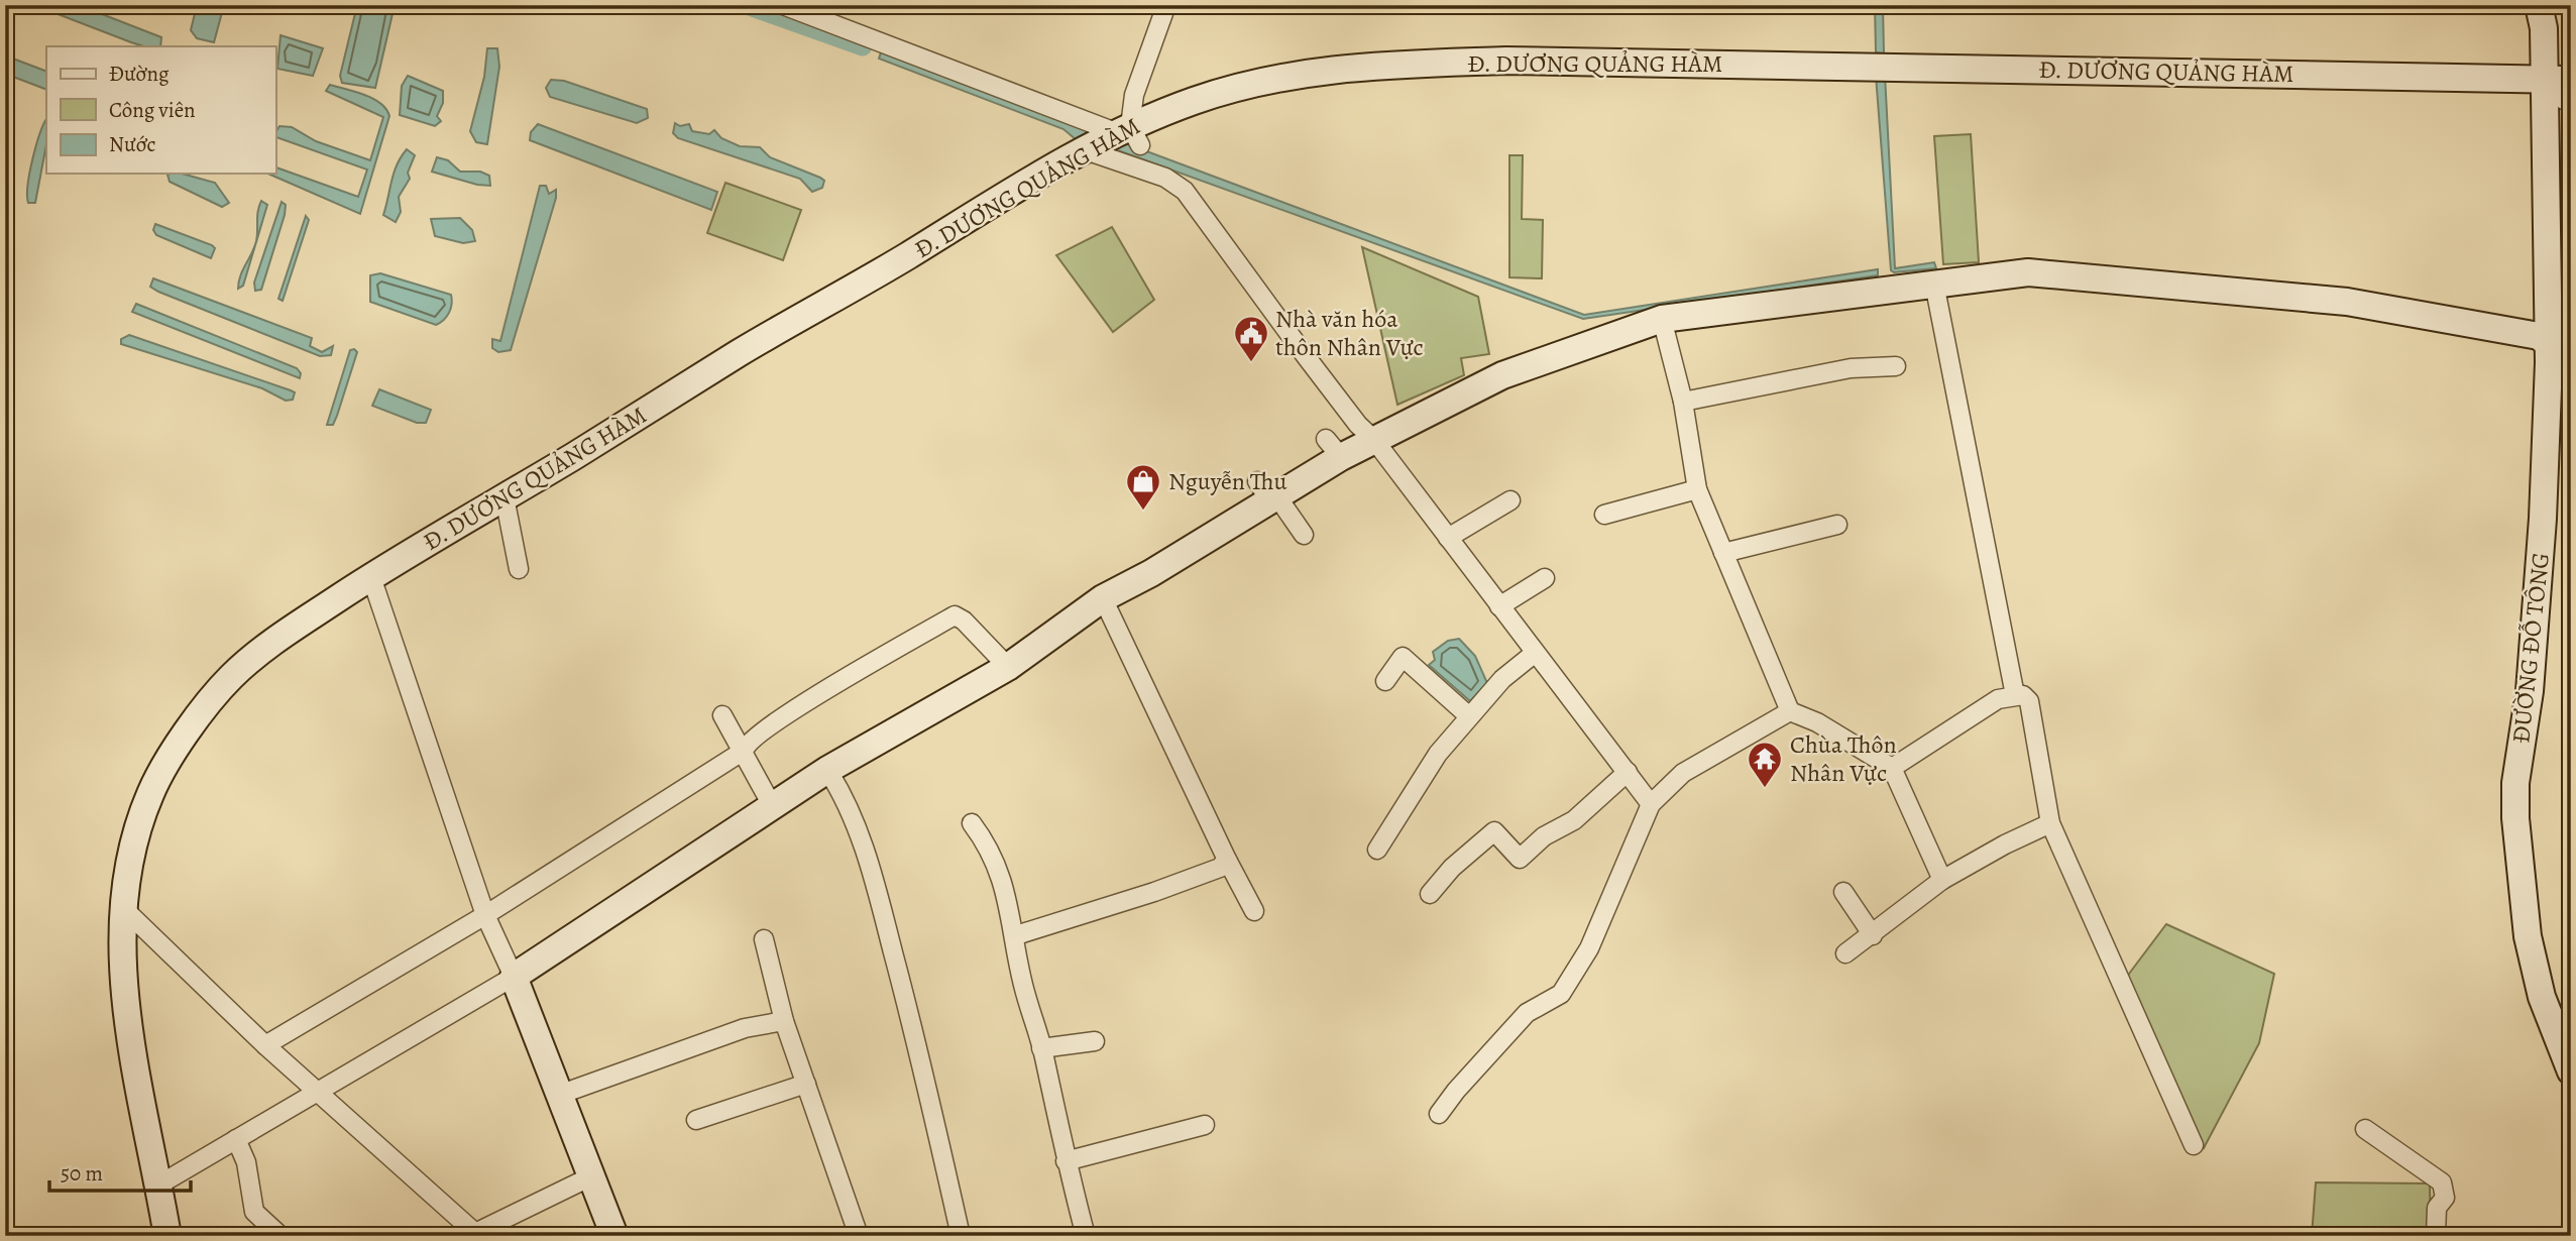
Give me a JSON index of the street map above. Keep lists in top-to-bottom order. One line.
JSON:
{"streets":{"main road":["Đ. DƯƠNG QUẢNG HÀM","ĐƯỜNG ĐỖ TÔNG"]},"crossings":[["Đ. DƯƠNG QUẢNG HÀM","ĐƯỜNG ĐỖ TÔNG"]],"places":{"public building":["Nhà văn hóa thôn Nhân Vực"],"shop":["Nguyễn Thu"],"temple":["Chùa Thôn Nhân Vực"]},"legend":["Đường","Công viên","Nước"],"scale_bar":"50 m"}
